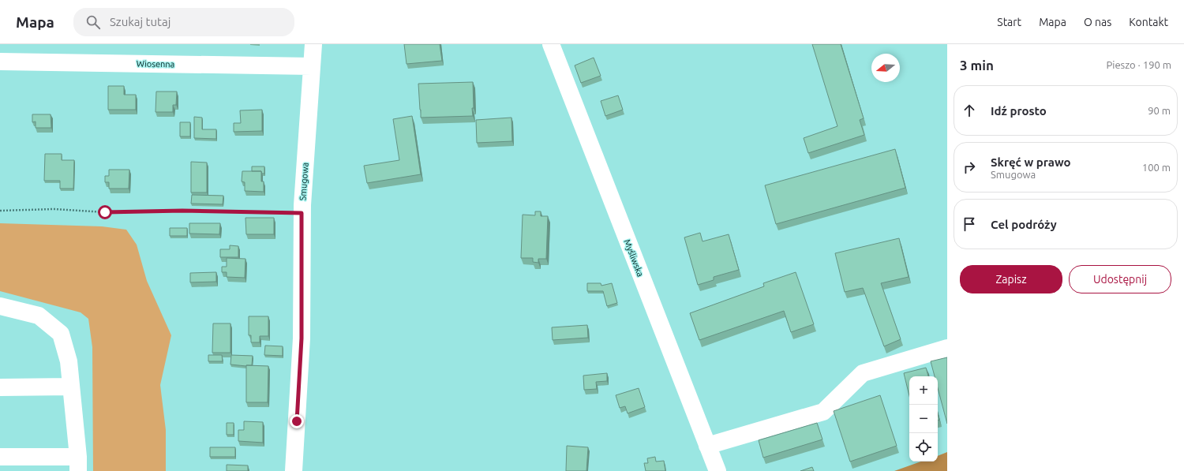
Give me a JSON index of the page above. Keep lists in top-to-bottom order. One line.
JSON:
{"streets":{"street":["Wiosenna","Smugowa","Myśliwska"]},"crossings":[["Wiosenna","Smugowa"]],"north":"left","page":{"header":"Mapa","search":"Szukaj tutaj","nav":["Start","Mapa","O nas","Kontakt"],"heading":["3 min","Pieszo · 190 m"],"list":[["Idź prosto","90 m"],["Skręć w prawo","Smugowa","100 m"],"Cel podróży"],"buttons":["Zapisz","Udostępnij"],"map_buttons":["+","−"]}}
